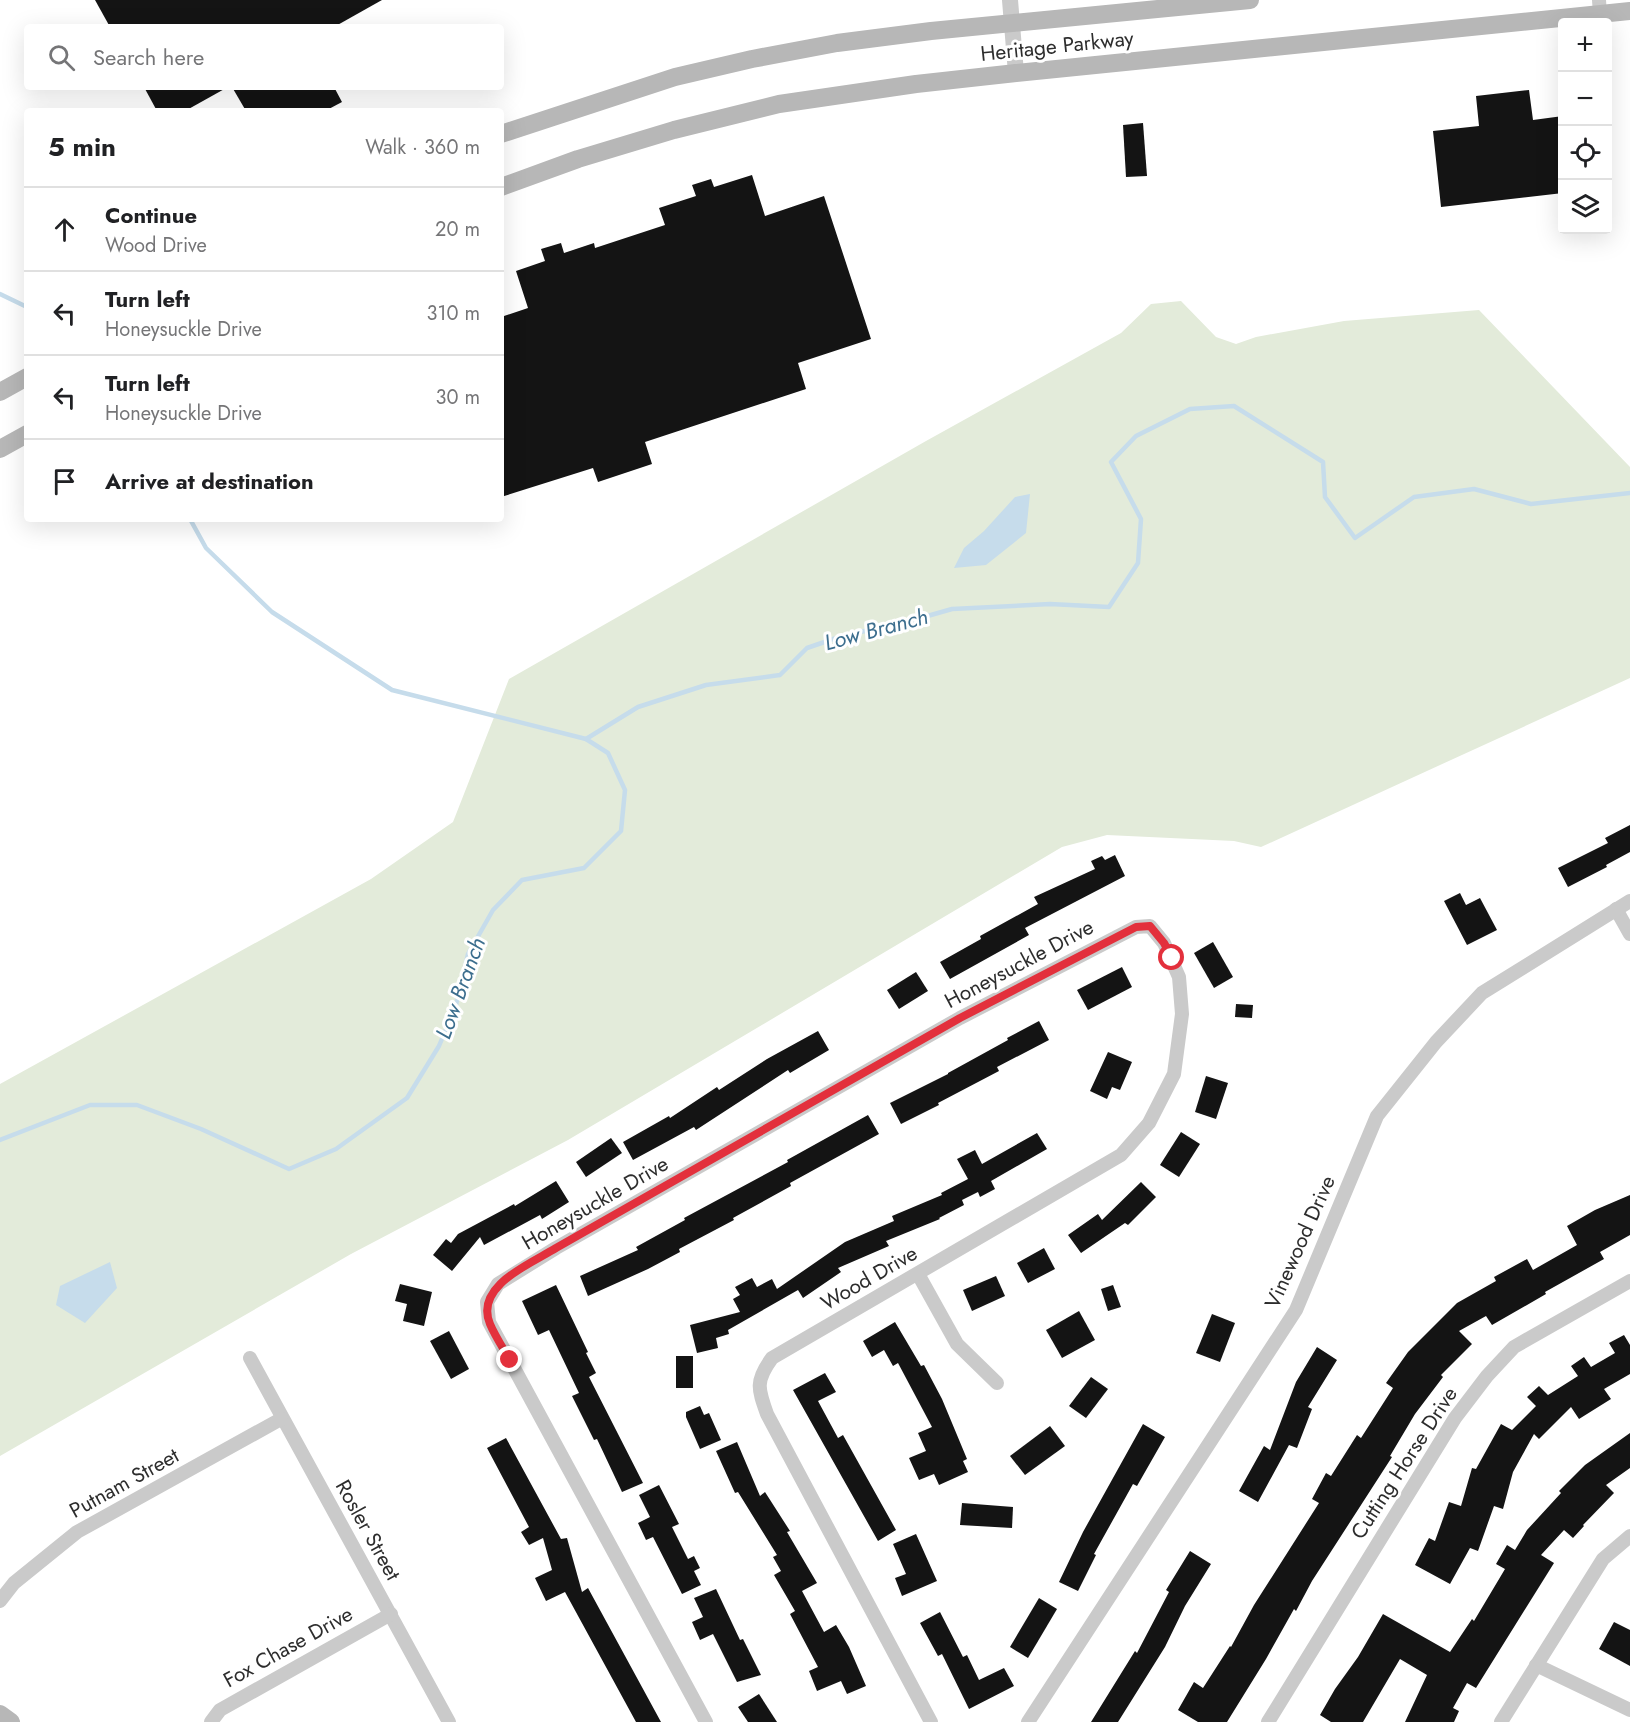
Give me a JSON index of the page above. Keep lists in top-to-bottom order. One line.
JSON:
{"streets":{"main road":["Heritage Parkway"],"street":["Honeysuckle Drive","Vinewood Drive","Wood Drive","Cutting Horse Drive","Putnam Street","Rosler Street","Fox Chase Drive"]},"crossings":[["Honeysuckle Drive","Wood Drive"],["Putnam Street","Rosler Street"],["Rosler Street","Fox Chase Drive"]],"water":["Low Branch"],"page":{"map_buttons":["+","−"],"search":"Search here","heading":["5 min","Walk · 360 m"],"list":[["Continue","Wood Drive","20 m"],["Turn left","Honeysuckle Drive","310 m"],["Turn left","Honeysuckle Drive","30 m"],"Arrive at destination"]}}
